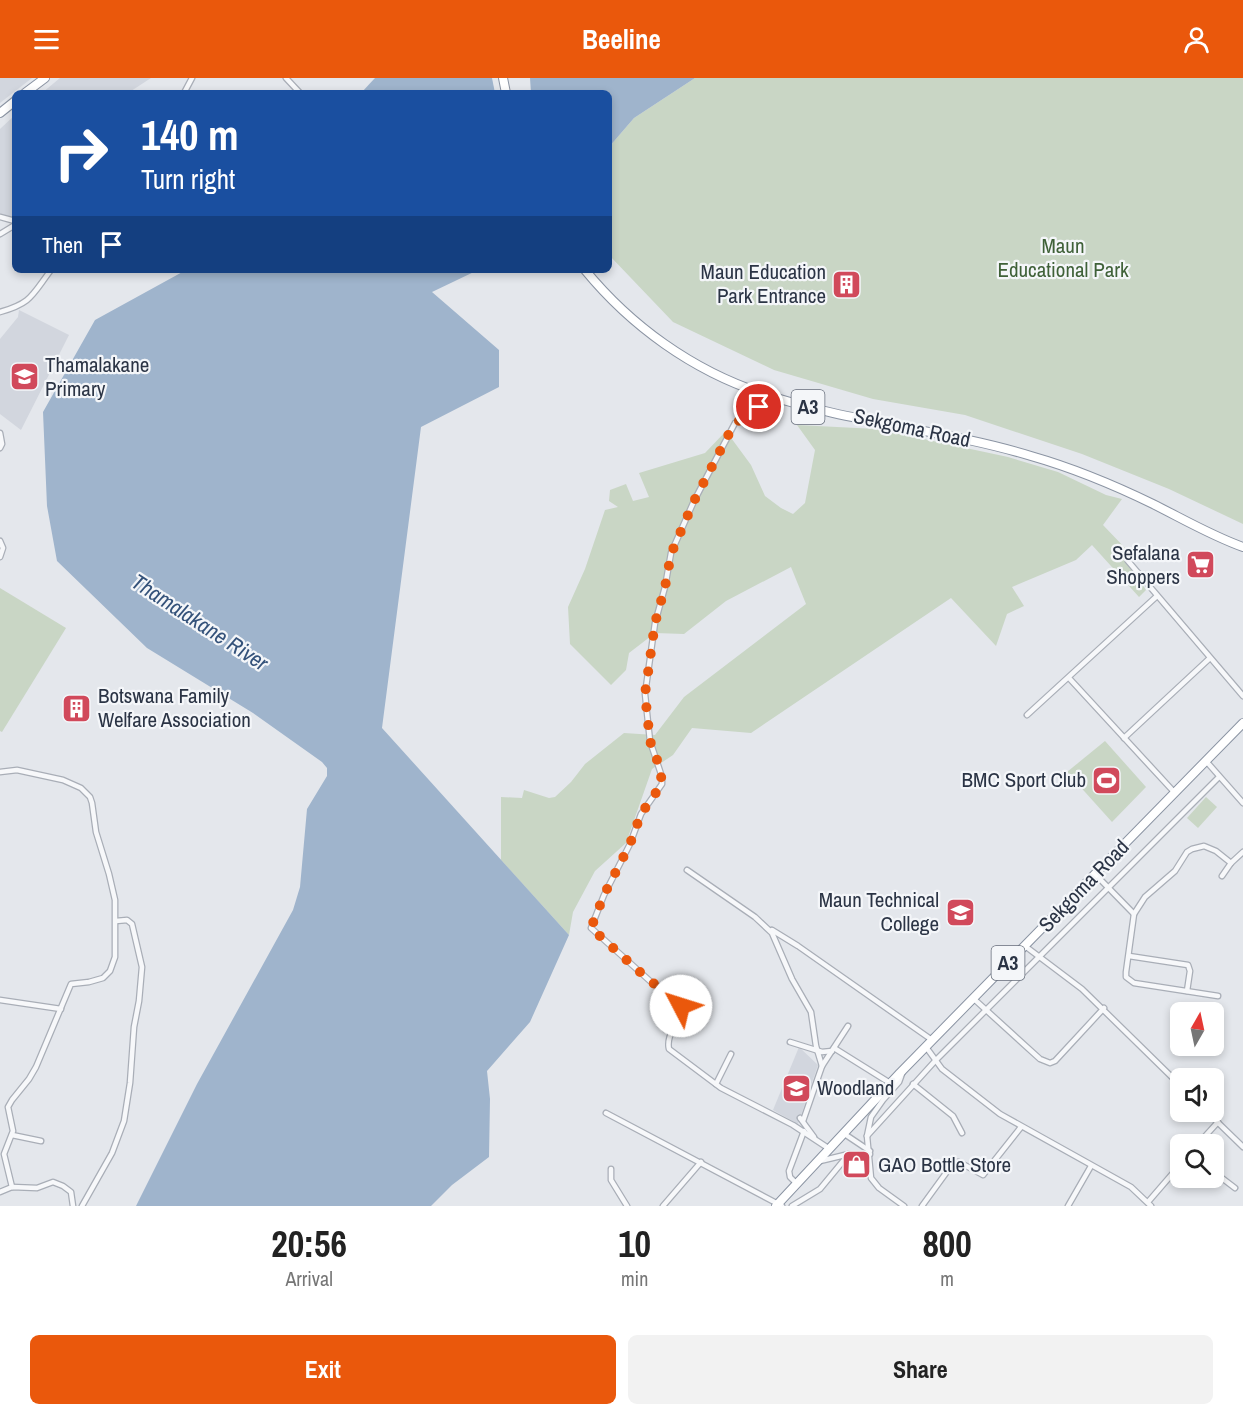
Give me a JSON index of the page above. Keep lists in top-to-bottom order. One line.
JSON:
{"streets":{"highway":["A3","Sekgoma Road"]},"water":["Thamalakane River"],"parks":["Maun Educational Park"],"places":{"building":["Maun Education Park Entrance","Botswana Family Welfare Association"],"school or university":["Thamalakane Primary","Maun Technical College","Woodland"],"supermarket":["Sefalana Shoppers"],"sports":["BMC Sport Club"],"shop":["GAO Bottle Store"]},"north":"top","page":{"header":"Beeline","turn":["140 m","Turn right"],"then":"Then","eta":["20:56","Arrival","10","min","800","m"],"buttons":["Exit","Share"]}}
